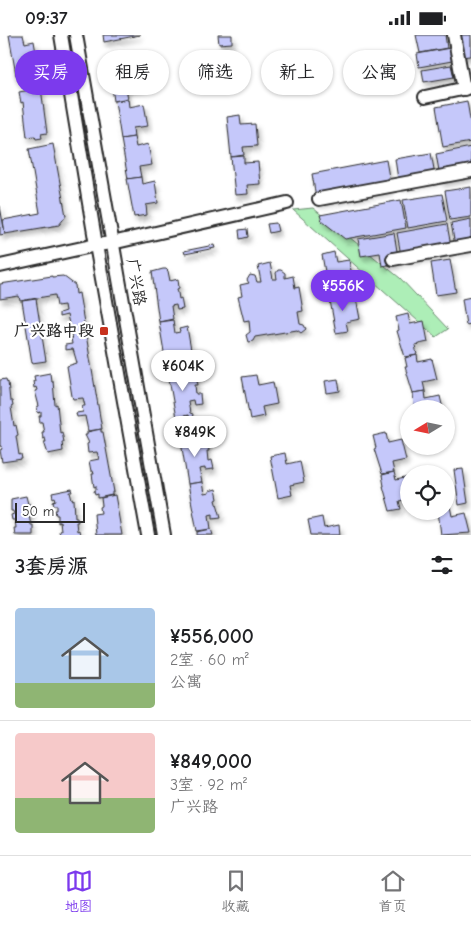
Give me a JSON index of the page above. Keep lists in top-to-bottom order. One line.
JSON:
{"streets":{"street":["广兴路"]},"places":{"transit":["广兴路中段"]},"scale_bar":"50 m","north":"left","page":{"status":"09:37","chip":["买房","租房","筛选","新上","公寓"],"price":["¥556K","¥604K","¥849K"],"scale":"50 m","heading":"3套房源","list":[{"name":"¥556,000","note":"2室 · 60 m² · 公寓"},{"name":"¥849,000","note":"3室 · 92 m² · 广兴路"}],"tabs":["地图","收藏","首页"]}}
